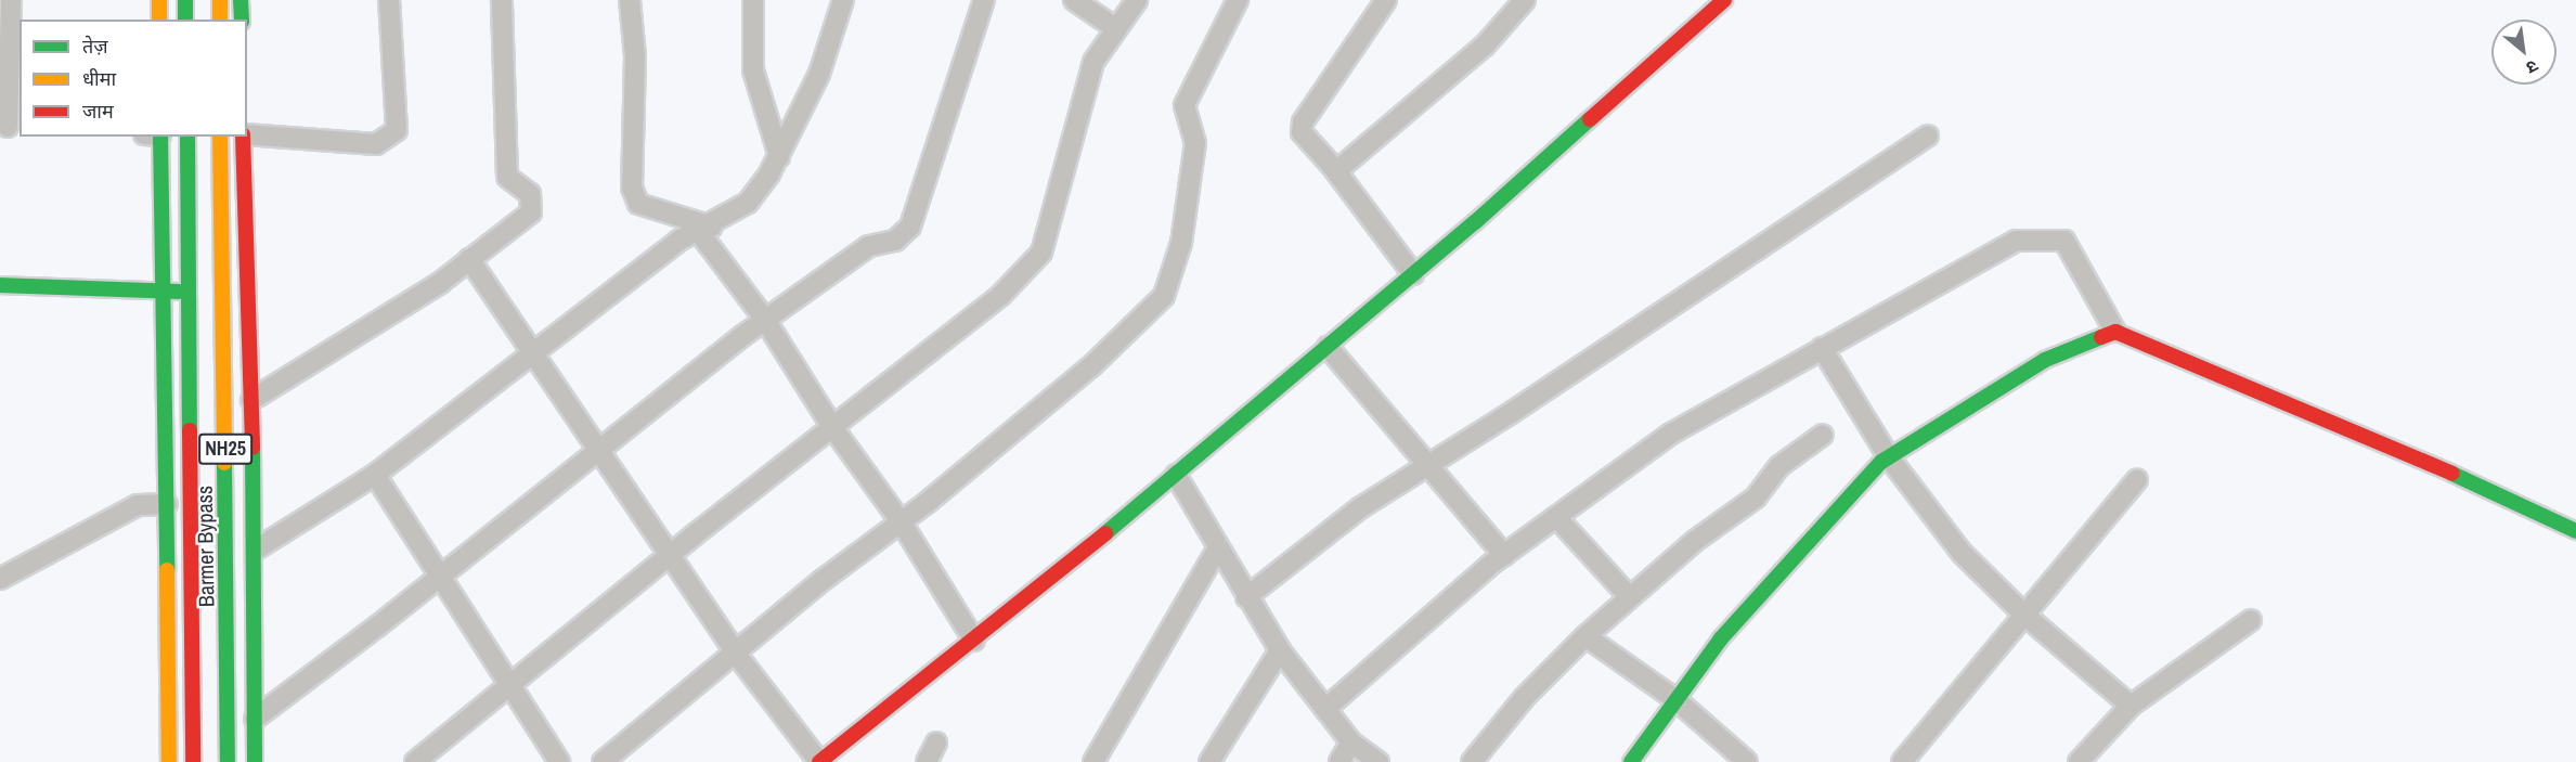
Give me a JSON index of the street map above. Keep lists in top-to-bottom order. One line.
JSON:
{"streets":{"main road":["NH25","Barmer Bypass"]},"legend":["तेज़","धीमा","जाम"],"north":"bottom right"}
